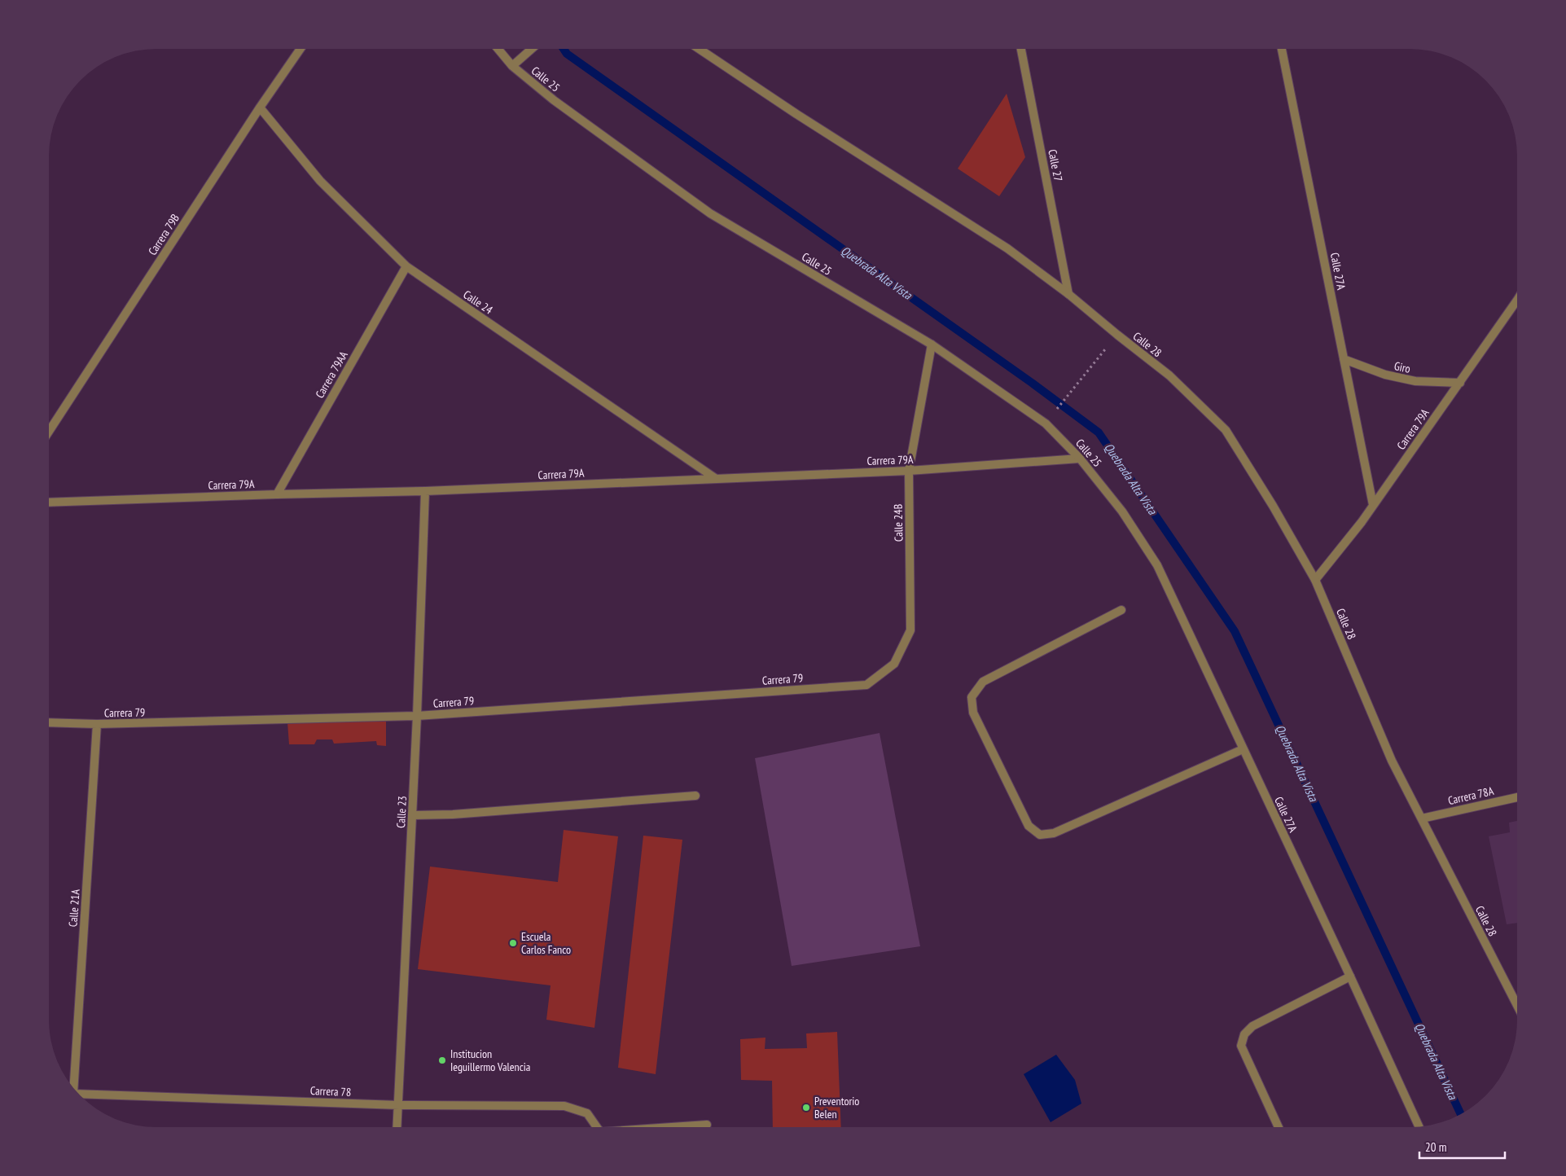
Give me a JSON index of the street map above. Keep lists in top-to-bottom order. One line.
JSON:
{"streets":{"street":["Calle 25","Calle 27","Carrera 79B","Calle 27A","Calle 24","Calle 28","Giro","Carrera 79AA","Carrera 79A","Calle 24B","Carrera 79","Carrera 78A","Calle 23","Calle 21A","Carrera 78"]},"crossings":[["Calle 25","Calle 27A"],["Calle 25","Carrera 79A"],["Calle 25","Calle 24B"],["Calle 27","Calle 28"],["Carrera 79B","Calle 24"],["Calle 27A","Giro"],["Calle 27A","Carrera 79A"],["Calle 24","Carrera 79AA"],["Calle 24","Carrera 79A"],["Calle 28","Carrera 79A"],["Calle 28","Carrera 78A"],["Giro","Carrera 79A"],["Carrera 79AA","Carrera 79A"],["Carrera 79A","Calle 24B"],["Carrera 79A","Calle 23"],["Calle 24B","Carrera 79"],["Carrera 79","Calle 23"],["Carrera 79","Calle 21A"],["Calle 23","Carrera 78"]],"water":["Quebrada Alta Vista"],"places":["Escuela Carlos Fanco","Institucion Ieguillermo Valencia","Preventorio Belen"],"scale_bar":"20 m"}
